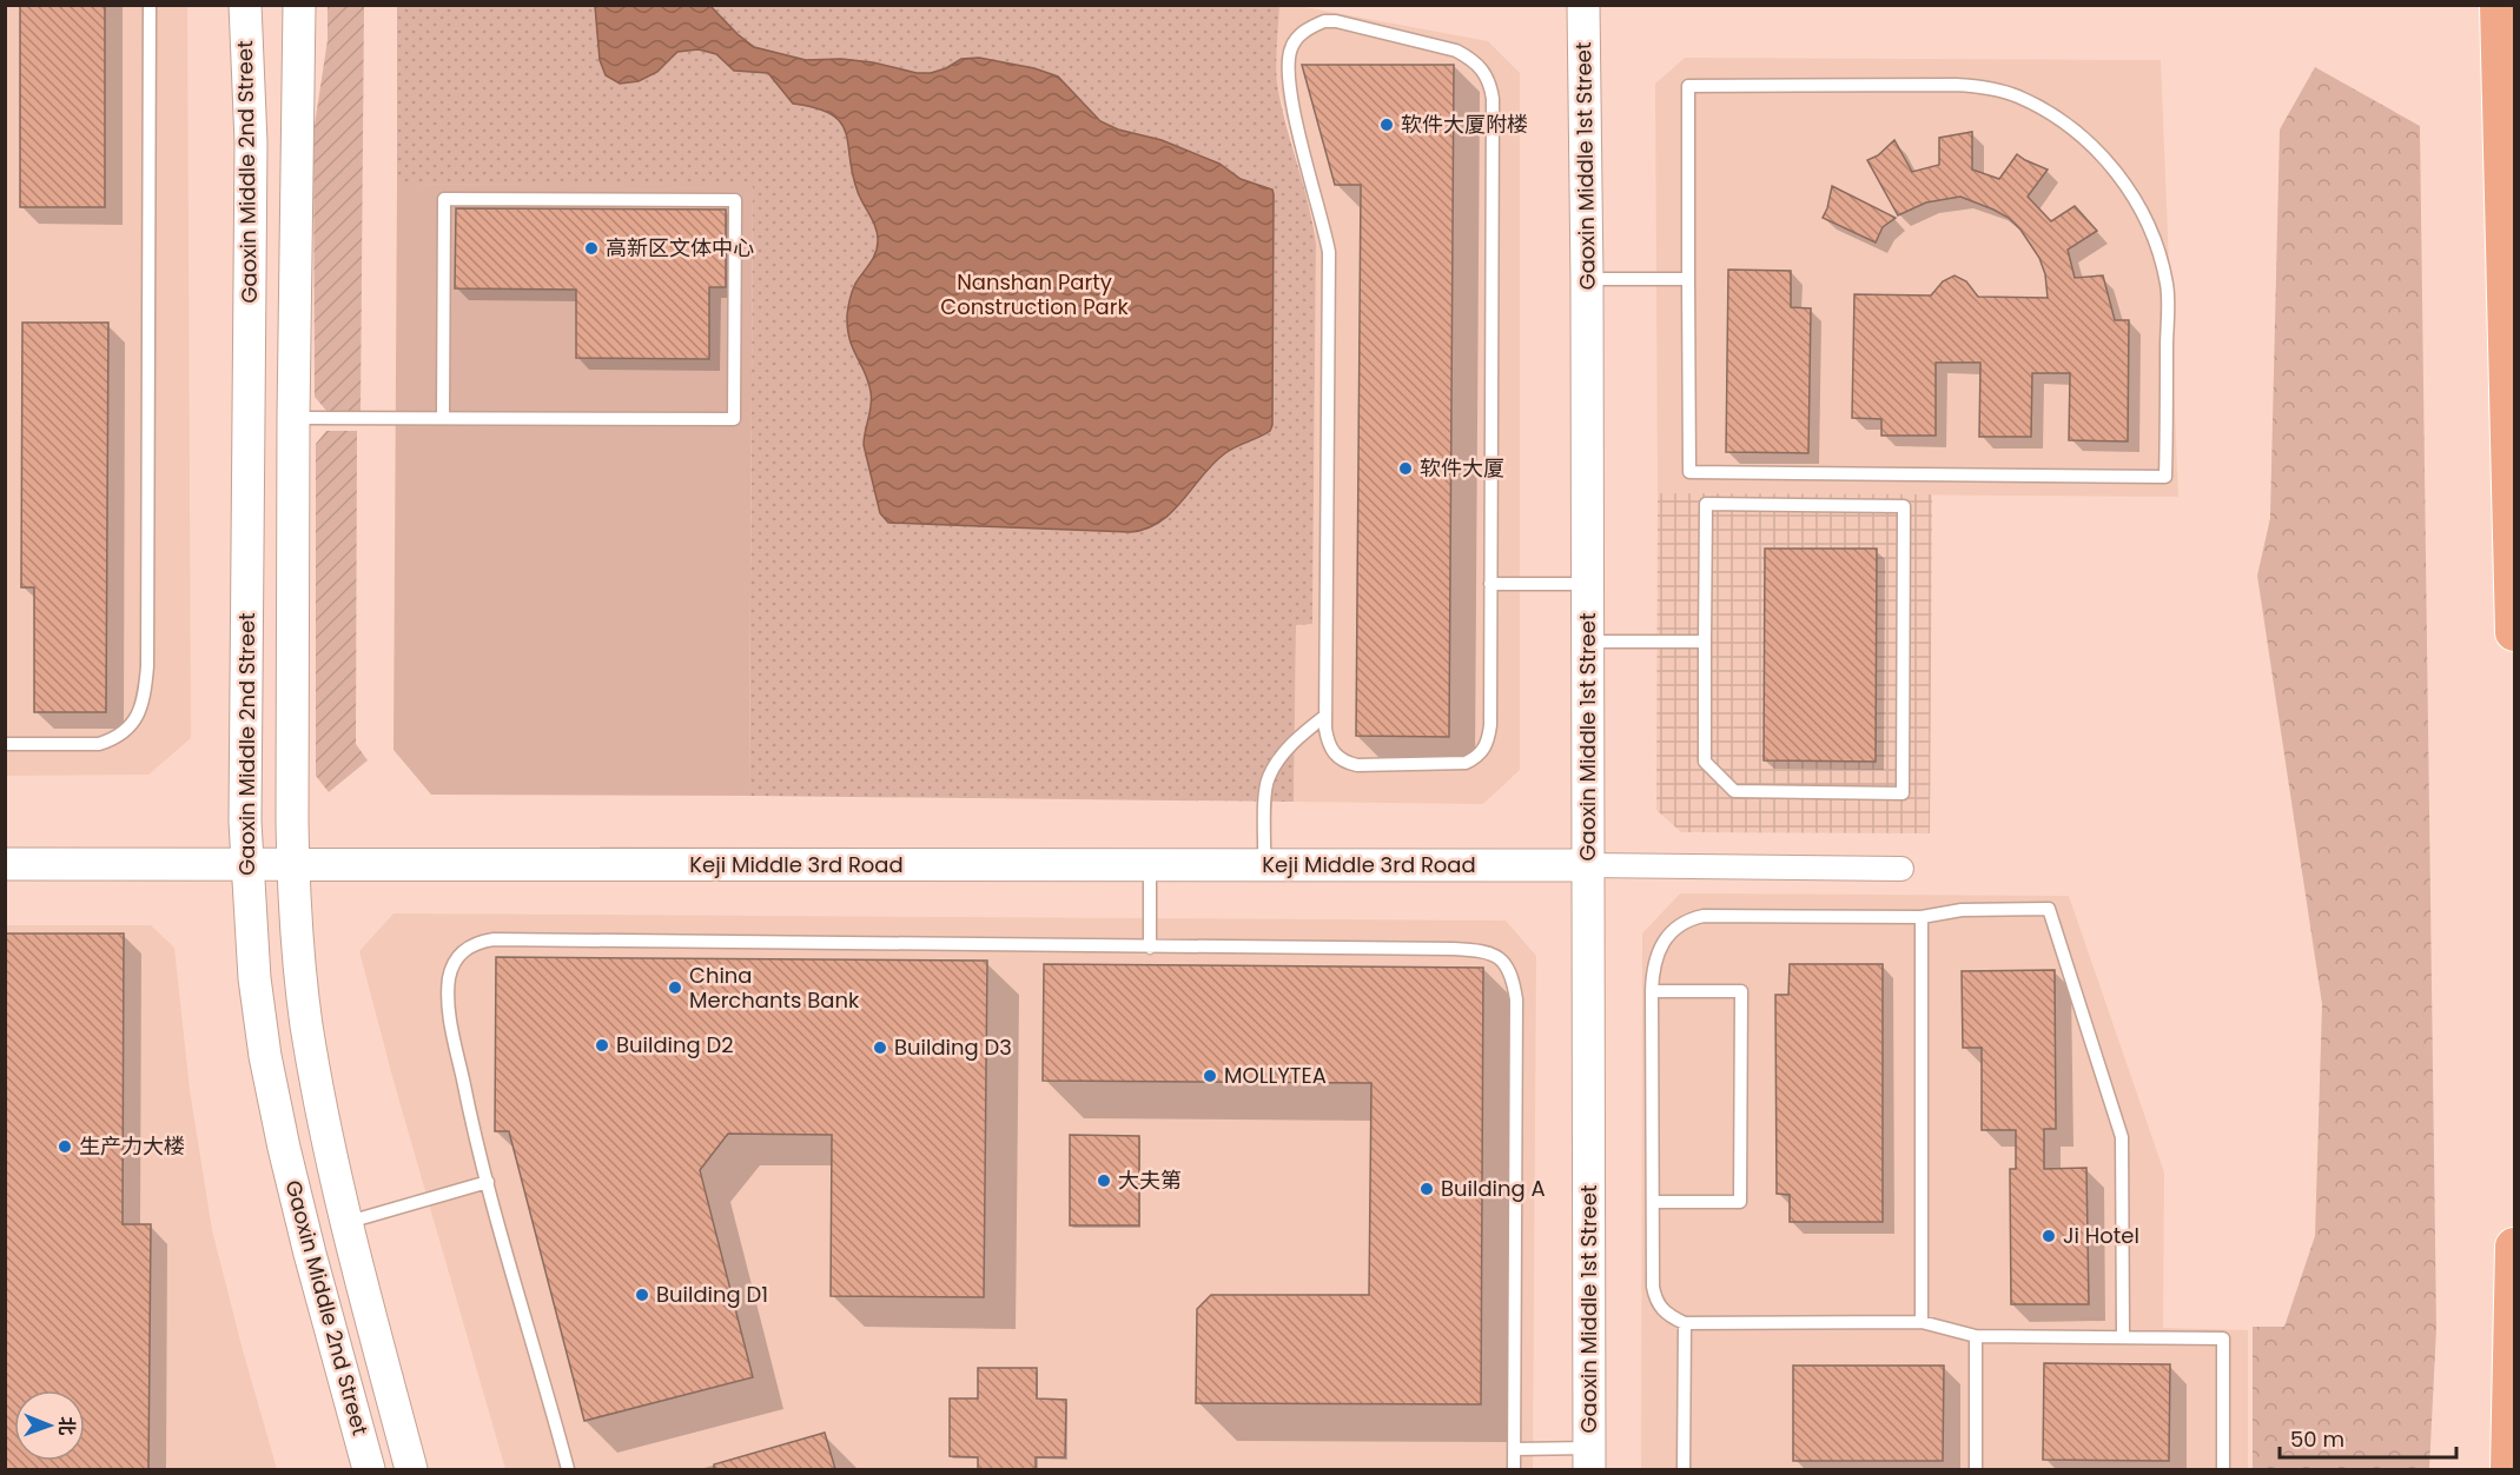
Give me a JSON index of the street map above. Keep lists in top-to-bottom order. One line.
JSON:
{"streets":{"street":["Gaoxin Middle 1st Street","Gaoxin Middle 2nd Street","Keji Middle 3rd Road"]},"crossings":[["Gaoxin Middle 1st Street","Keji Middle 3rd Road"],["Gaoxin Middle 2nd Street","Keji Middle 3rd Road"]],"parks":["Nanshan Party Construction Park"],"places":["软件大厦附楼","高新区文体中心","软件大厦","China Merchants Bank","Building D2","Building D3","MOLLYTEA","生产力大楼","大夫第","Building A","Ji Hotel","Building D1"],"scale_bar":"50 m","north":"right"}
